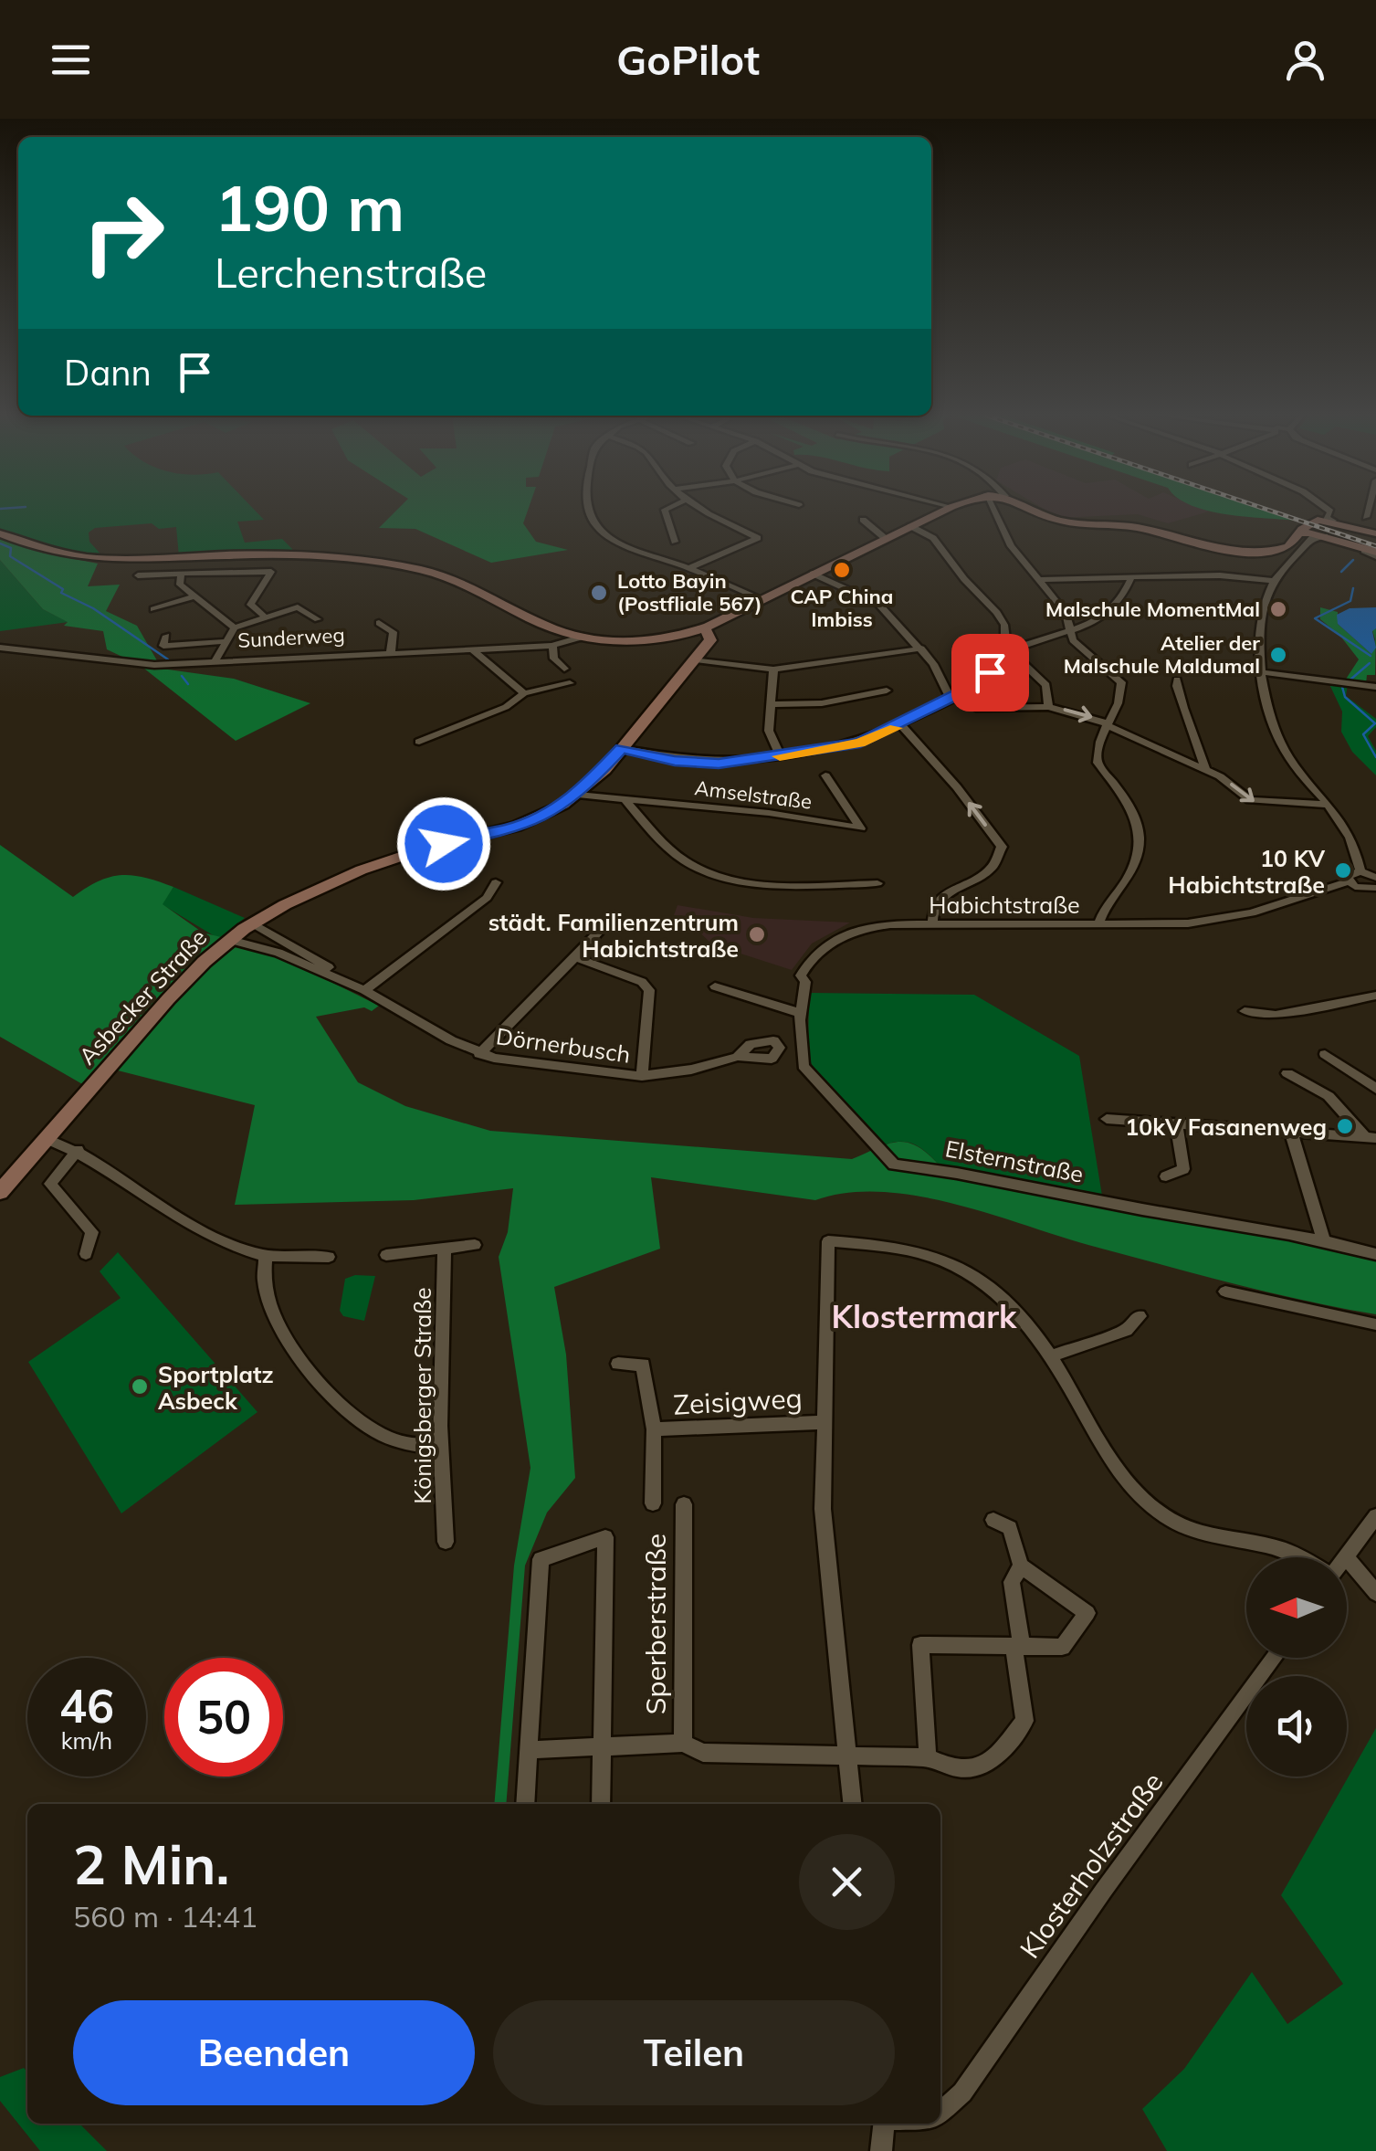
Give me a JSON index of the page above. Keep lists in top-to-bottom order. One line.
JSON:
{"streets":{"main road":["Asbecker Straße"],"street":["Sunderweg","Amselstraße","Habichtstraße","Dörnerbusch","Elsternstraße","Königsberger Straße","Zeisigweg","Sperberstraße","Klosterholzstraße"]},"crossings":[["Amselstraße","Asbecker Straße"],["Habichtstraße","Elsternstraße"]],"districts":["Klostermark"],"places":["CAP China Imbiss","Lotto Bayin (Postfliale 567)","Malschule MomentMal","Atelier der Malschule Maldumal","10 KV Habichtstraße","städt. Familienzentrum Habichtstraße","10kV Fasanenweg","Sportplatz Asbeck"],"north":"left","page":{"header":"GoPilot","turn":["190 m","Lerchenstraße"],"then":"Dann","speed":"46 km/h","limit":"50","heading":["2 Min.","560 m · 14:41"],"buttons":["Beenden","Teilen"]}}
